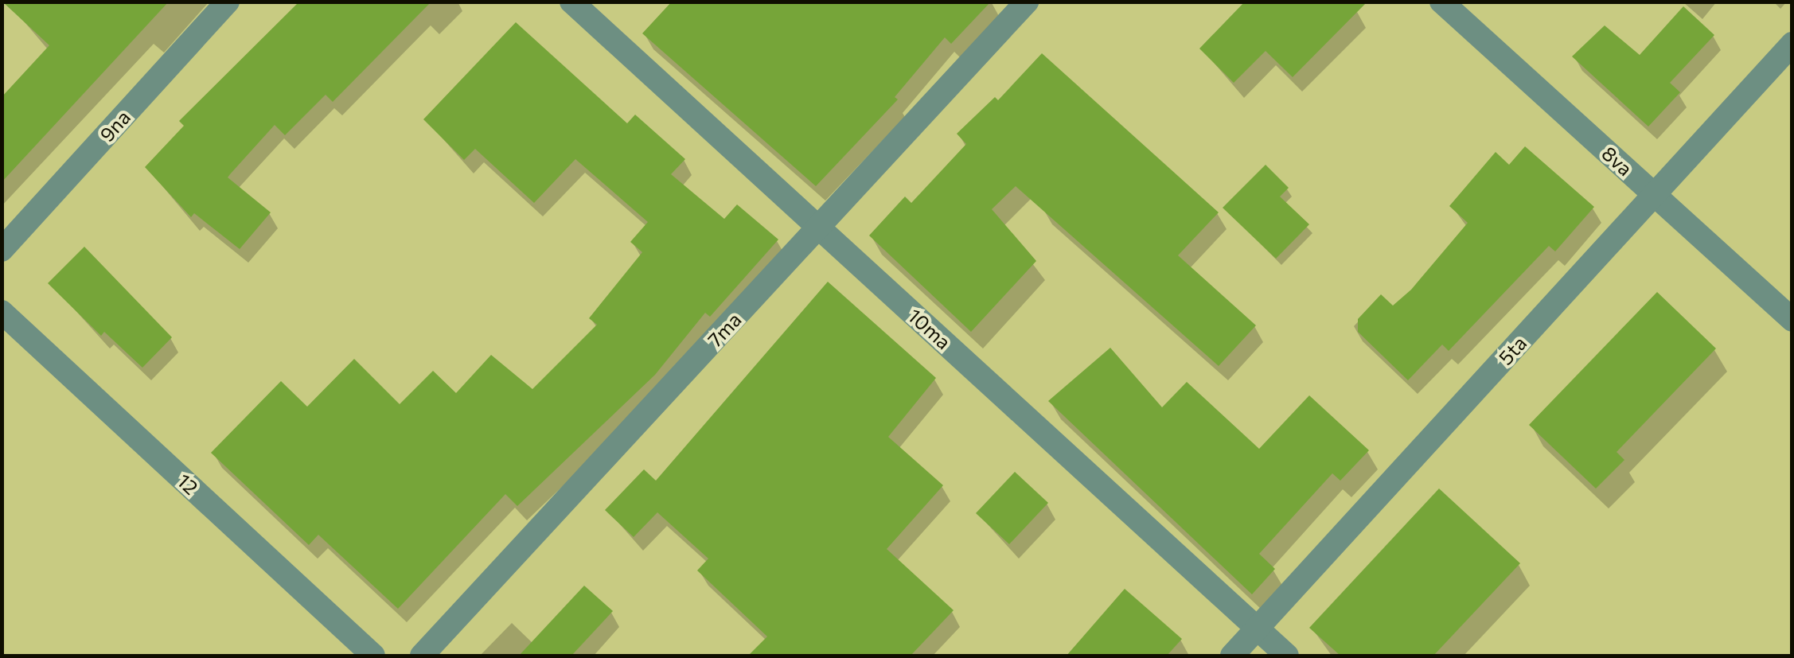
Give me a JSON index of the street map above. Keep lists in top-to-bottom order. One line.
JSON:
{"streets":{"street":["9na","8va","10ma","7ma","5ta","12"]},"crossings":[["8va","5ta"],["10ma","7ma"],["10ma","5ta"]]}
